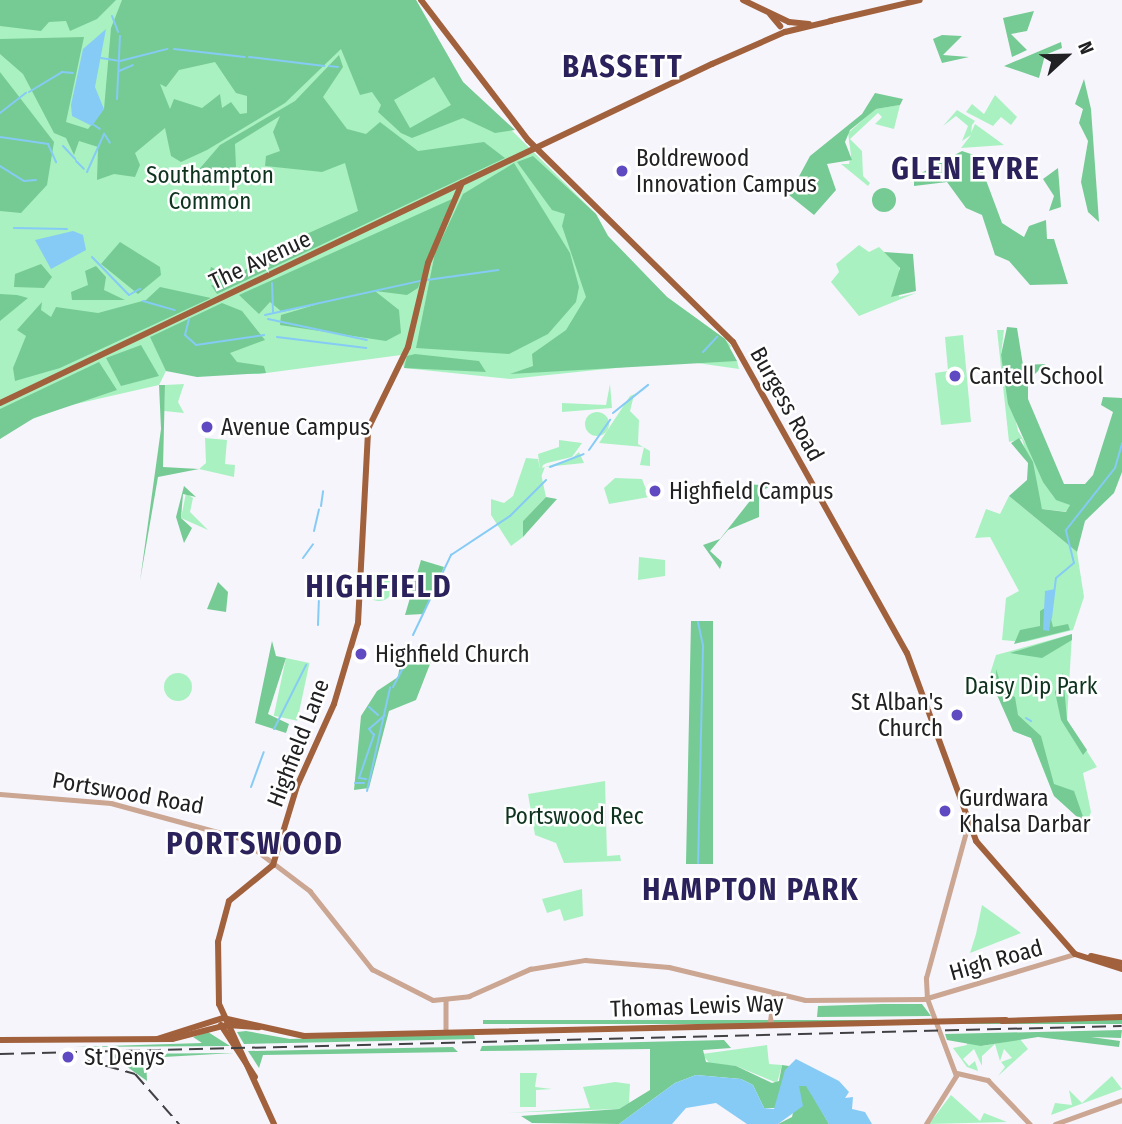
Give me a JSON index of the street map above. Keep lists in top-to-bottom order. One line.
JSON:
{"streets":{"main road":["The Avenue","Burgess Road","Highfield Lane","High Road","Thomas Lewis Way"],"street":["Portswood Road"]},"crossings":[["The Avenue","Burgess Road"],["The Avenue","Highfield Lane"],["Burgess Road","High Road"],["Highfield Lane","Portswood Road"]],"districts":["BASSETT","GLEN EYRE","HIGHFIELD","PORTSWOOD","HAMPTON PARK"],"parks":["Southampton Common","Daisy Dip Park","Portswood Rec"],"places":["Boldrewood Innovation Campus","Cantell School","Avenue Campus","Highfield Campus","Highfield Church","St Alban's Church","Gurdwara Khalsa Darbar","St Denys"],"north":"right"}
